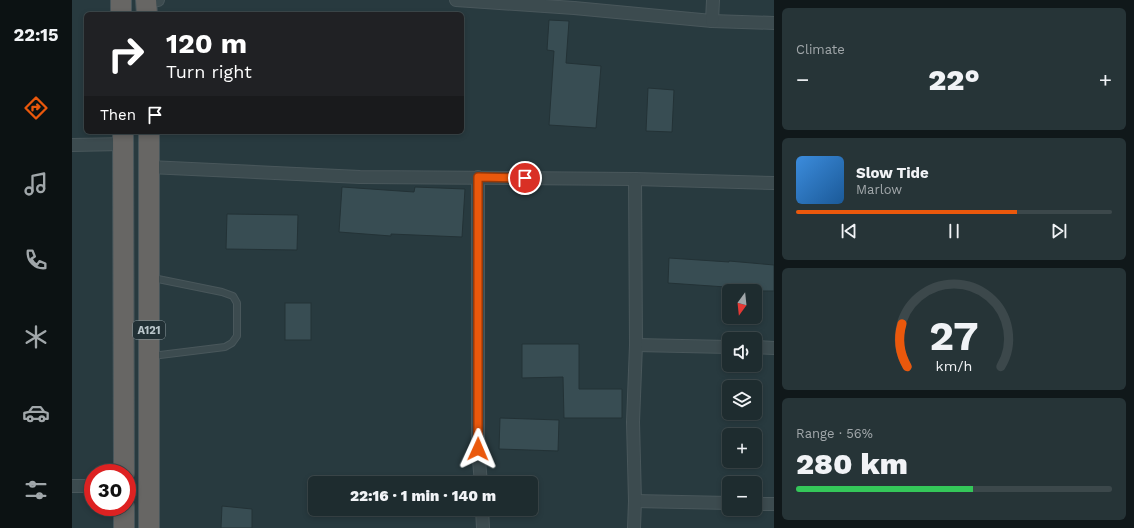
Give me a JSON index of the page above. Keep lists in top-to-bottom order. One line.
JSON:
{"streets":{"highway":["A121"]},"north":"bottom","page":{"tabs":"22:15","tile":["Climate",["Range · 56%","280 km"]],"turn":["120 m","Turn right"],"heat":["−","22°","+"],"then":"Then","song":["Slow Tide","Marlow"],"map_buttons":["+","−"],"limit":"30","trip":"22:16 · 1 min · 140 m","gauge":["27","km/h"]}}
